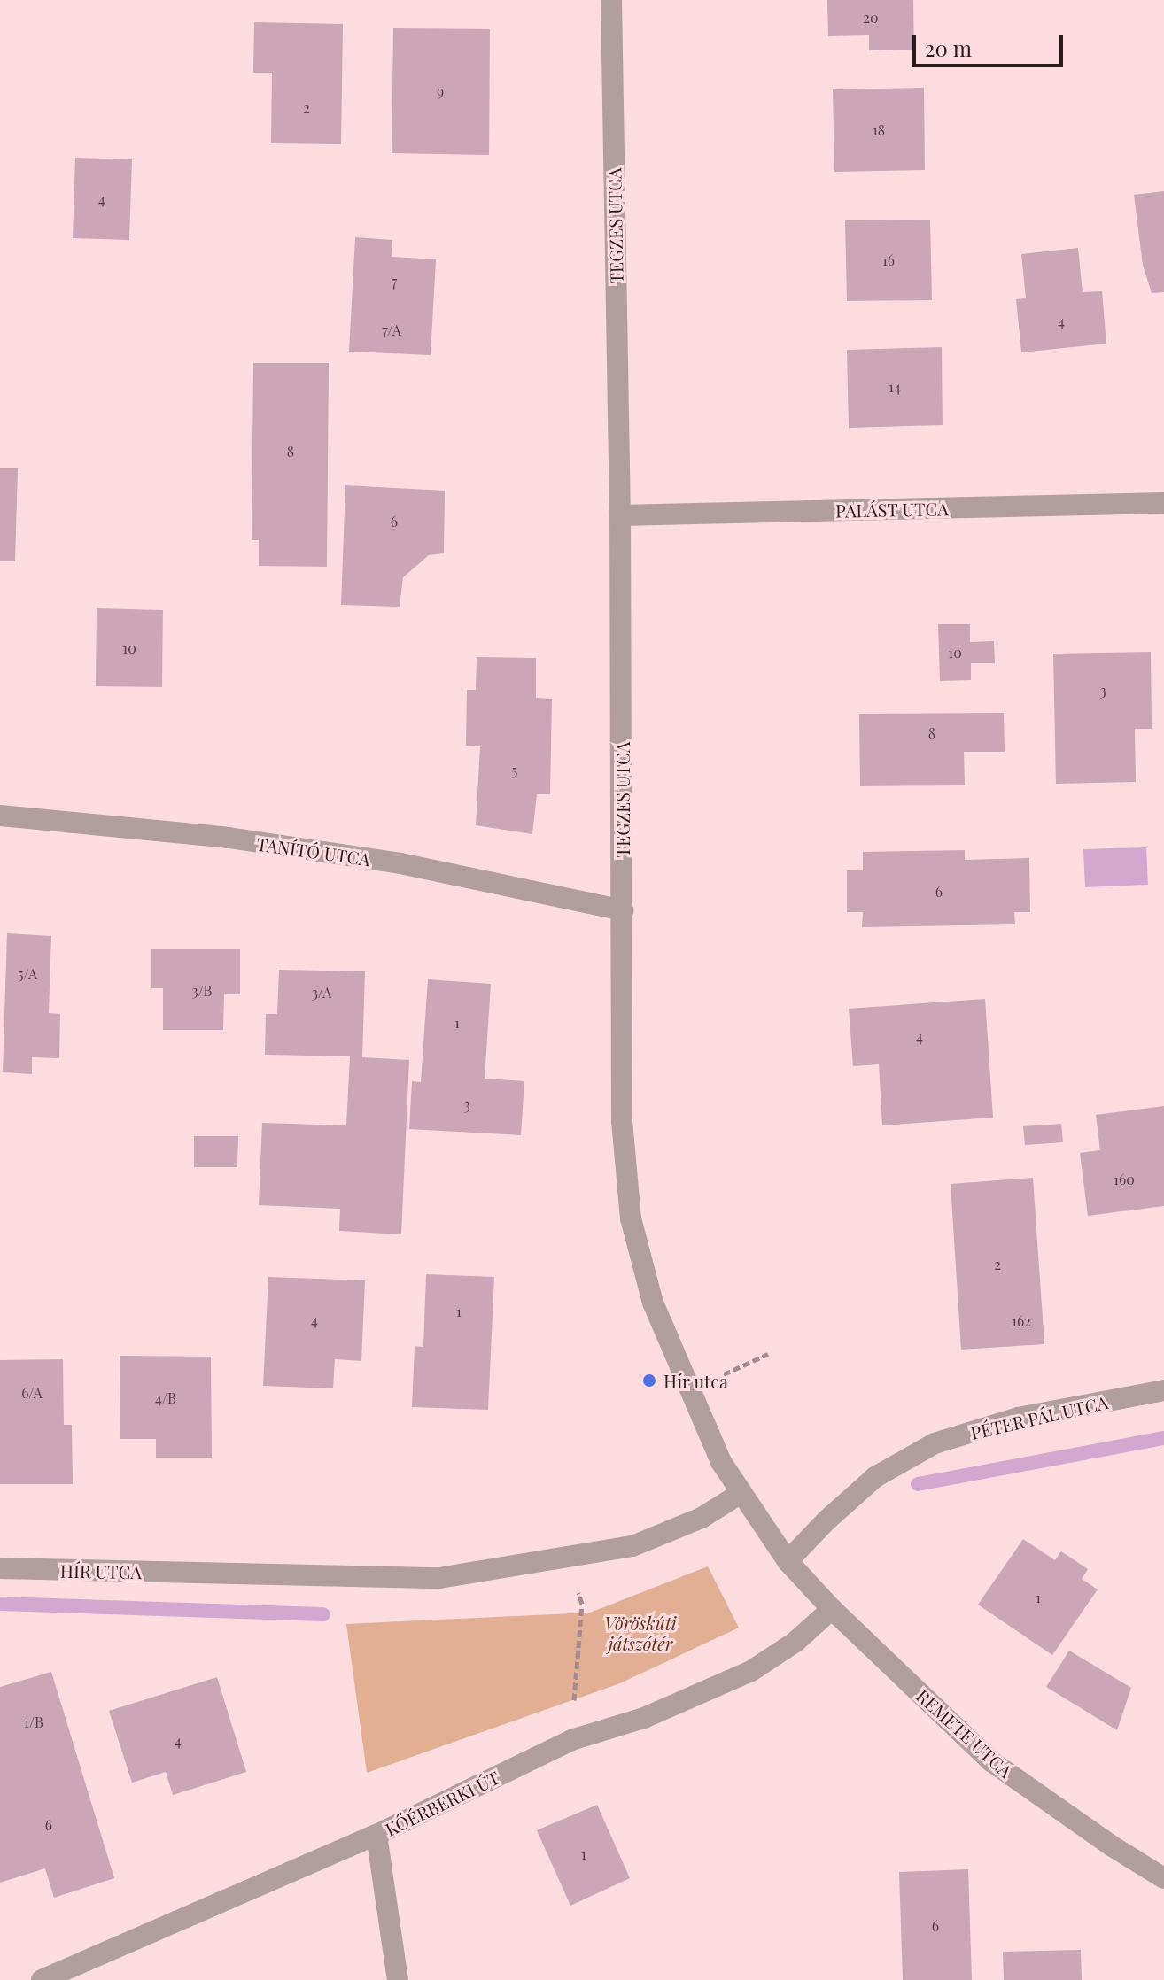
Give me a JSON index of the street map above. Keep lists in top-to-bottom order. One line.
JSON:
{"streets":{"street":["TEGZES UTCA","PALÁST UTCA","TANÍTÓ UTCA","PÉTER PÁL UTCA","HÍR UTCA","REMETE UTCA","KŐÉRBERKI ÚT"]},"crossings":[["TEGZES UTCA","PALÁST UTCA"],["TEGZES UTCA","TANÍTÓ UTCA"],["TEGZES UTCA","PÉTER PÁL UTCA"],["TEGZES UTCA","HÍR UTCA"],["TEGZES UTCA","REMETE UTCA"],["PÉTER PÁL UTCA","REMETE UTCA"],["REMETE UTCA","KŐÉRBERKI ÚT"]],"parks":["Vöröskúti játszótér"],"places":["Hír utca"],"house_numbers":["20","9","2","18","4","16","7","4","7/A","14","8","6","10","10","3","8","5","6","5/A","3/B","3/A","1","4","3","160","2","1","4","162","6/A","4/B","1","1/B","4","6","1","6"],"scale_bar":"20 m"}
